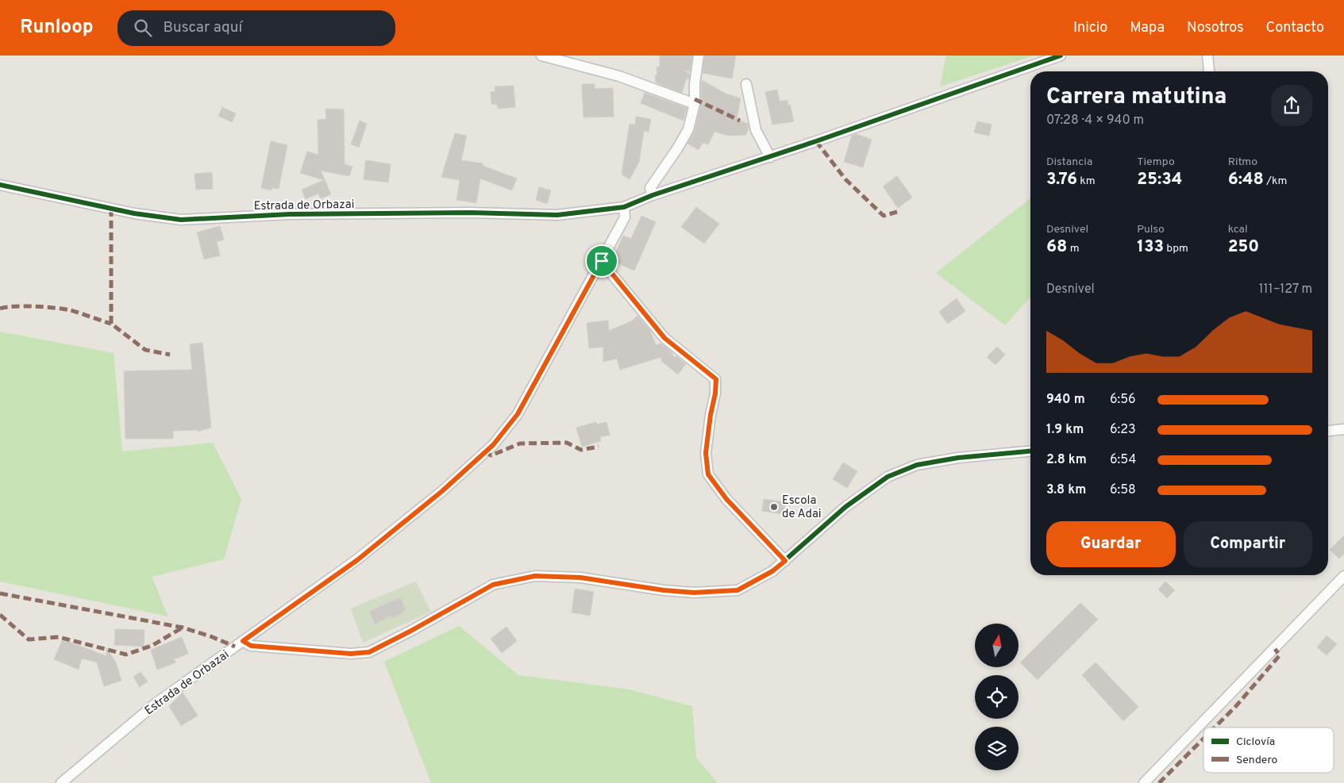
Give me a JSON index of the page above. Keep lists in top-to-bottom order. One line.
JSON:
{"streets":{"street":["Estrada de Orbazai"]},"places":["Escola de Adai"],"legend":["Ciclovía","Sendero"],"north":"top","page":{"header":"Runloop","search":"Buscar aquí","nav":["Inicio","Mapa","Nosotros","Contacto"],"heading":["Carrera matutina","07:28 · 4 × 940 m"],"stats":[["Distancia","3.76 km"],["Tiempo","25:34"],["Ritmo","6:48 /km"],["Desnivel","68 m"],["Pulso","133 bpm"],["kcal","250"]],"chart":["Desnivel","111–127 m"],"list":[{"name":"940 m","note":"6:56"},{"name":"1.9 km","note":"6:23"},{"name":"2.8 km","note":"6:54"},{"name":"3.8 km","note":"6:58"}],"buttons":["Guardar","Compartir"]}}
